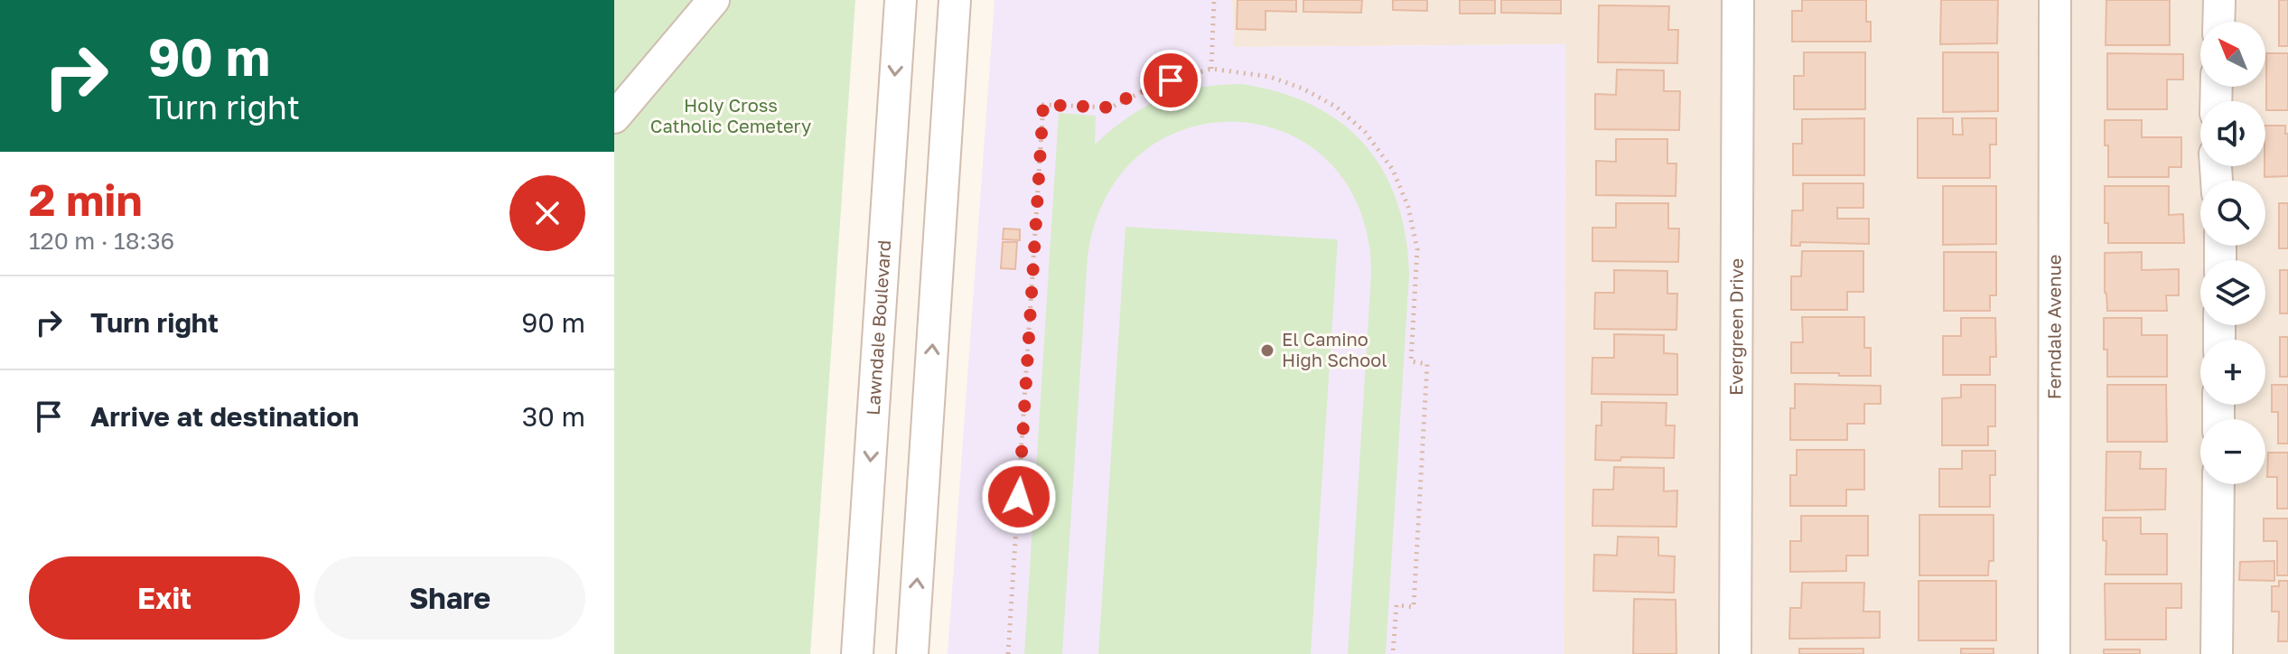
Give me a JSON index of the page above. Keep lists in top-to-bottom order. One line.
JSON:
{"streets":{"street":["Lawndale Boulevard","Evergreen Drive","Ferndale Avenue"]},"parks":["Holy Cross Catholic Cemetery"],"places":["El Camino High School"],"north":"top left","page":{"turn":["90 m","Turn right"],"map_buttons":["+","−"],"heading":["2 min","120 m · 18:36"],"list":[{"name":"Turn right","value":"90 m"},{"name":"Arrive at destination","value":"30 m"}],"buttons":["Exit","Share"]}}
